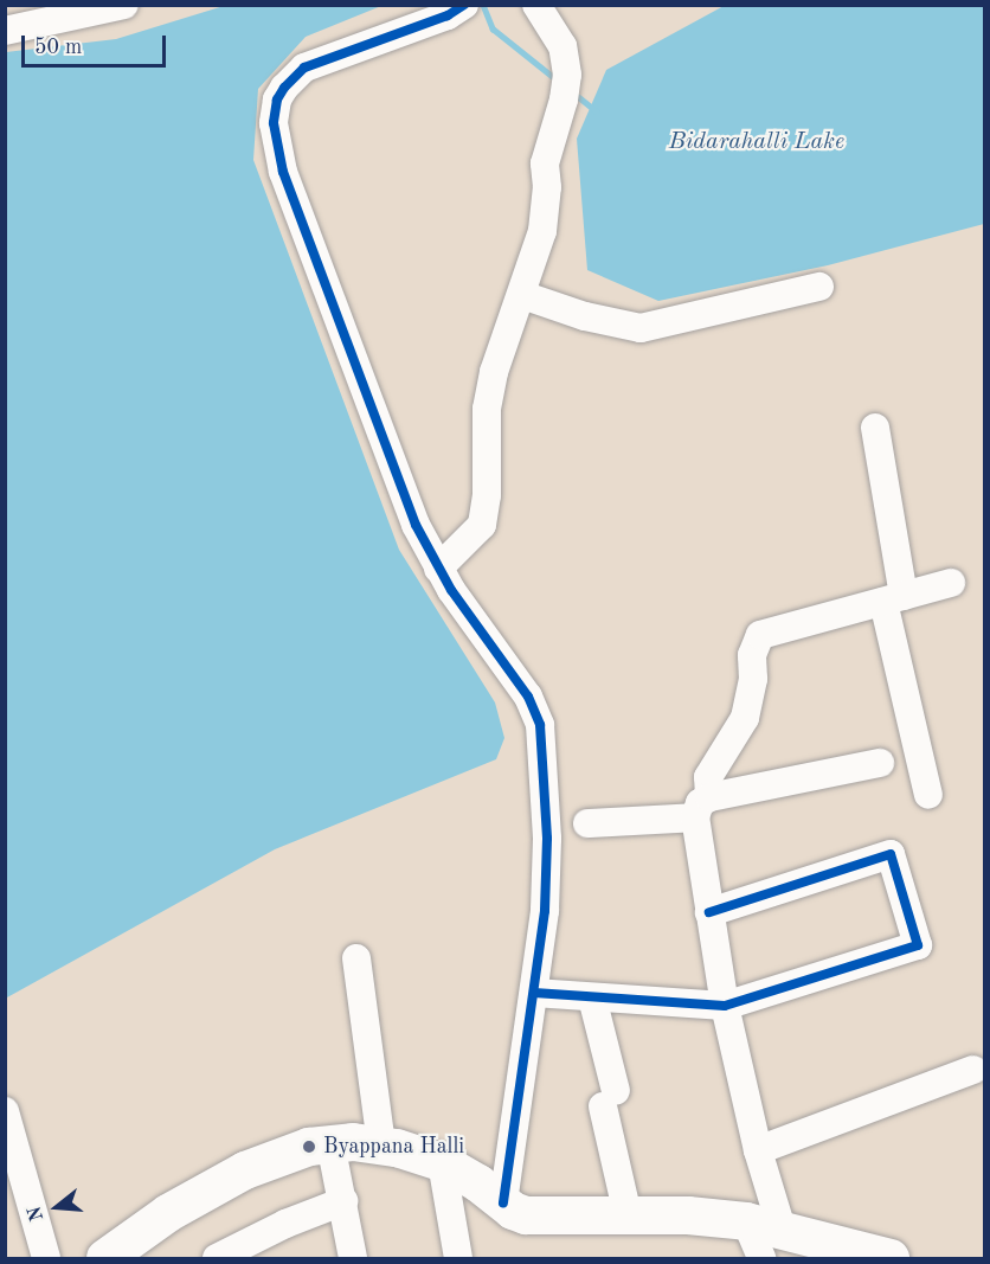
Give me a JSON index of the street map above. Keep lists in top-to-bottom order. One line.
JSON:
{"water":["Bidarahalli Lake"],"places":["Byappana Halli"],"scale_bar":"50 m","north":"left"}
